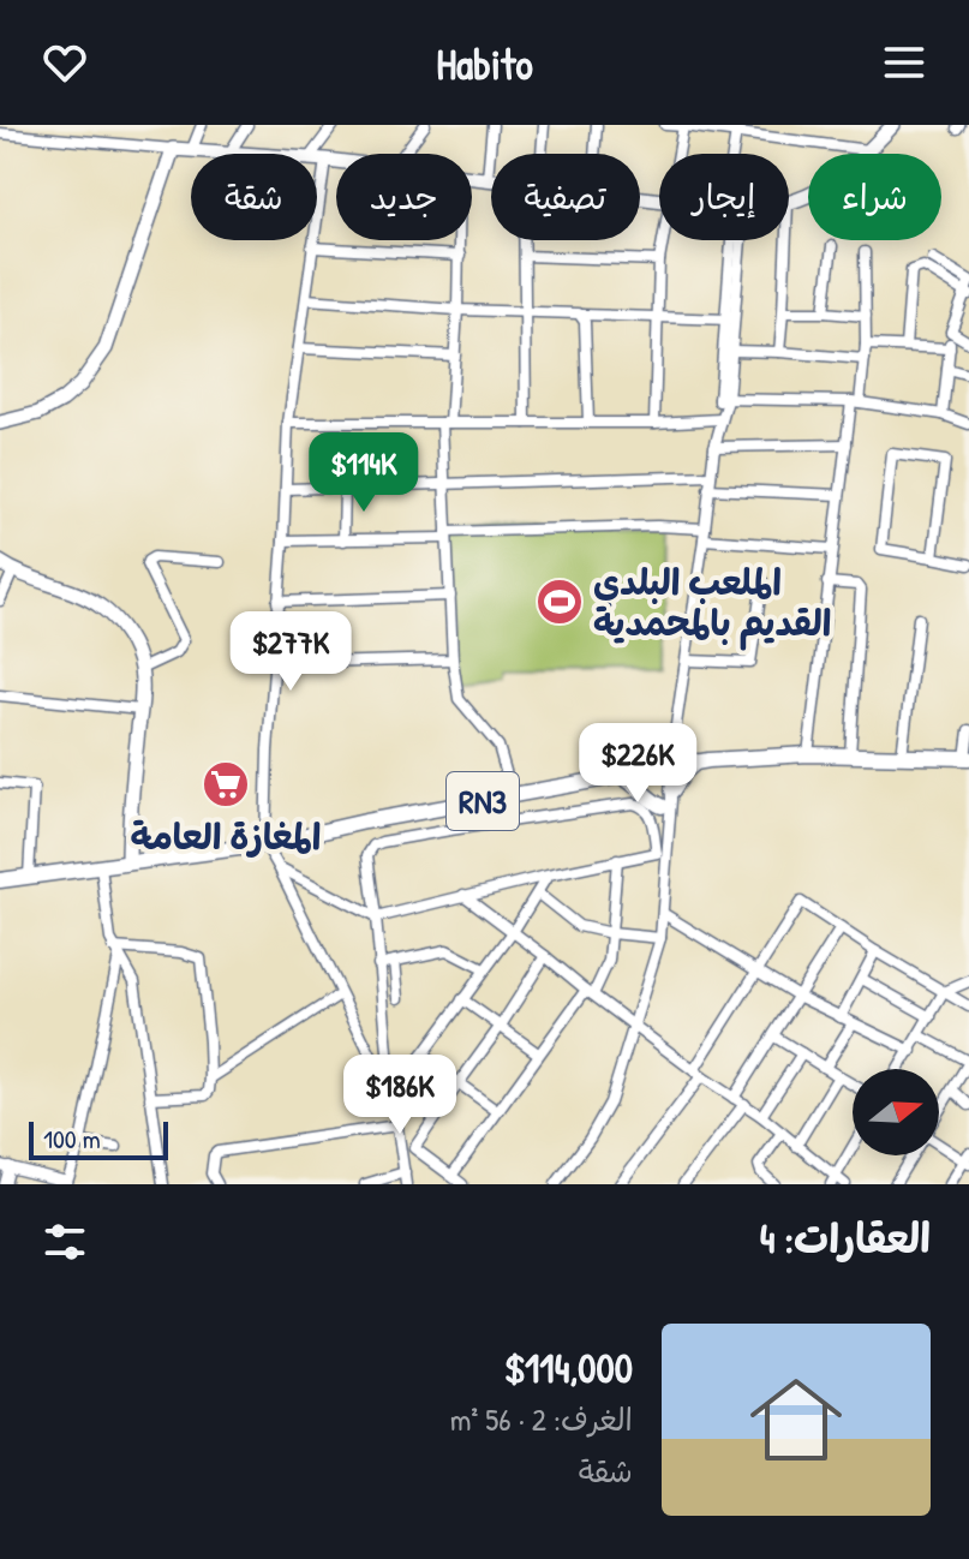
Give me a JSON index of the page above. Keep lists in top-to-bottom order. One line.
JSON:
{"streets":{"main road":["RN3"]},"places":{"sports":["الملعب البلدي القديم بالمحمدية"],"supermarket":["المغازة العامة"]},"scale_bar":"100 m","north":"right","page":{"header":"Habito","chip":["شراء","إيجار","تصفية","جديد","شقة"],"price":["$114K","$277K","$226K","$186K"],"scale":"100 m","heading":"العقارات: 4","list":[{"name":"$114,000","note":"الغرف: 2 · 56 m² · شقة"}]}}
